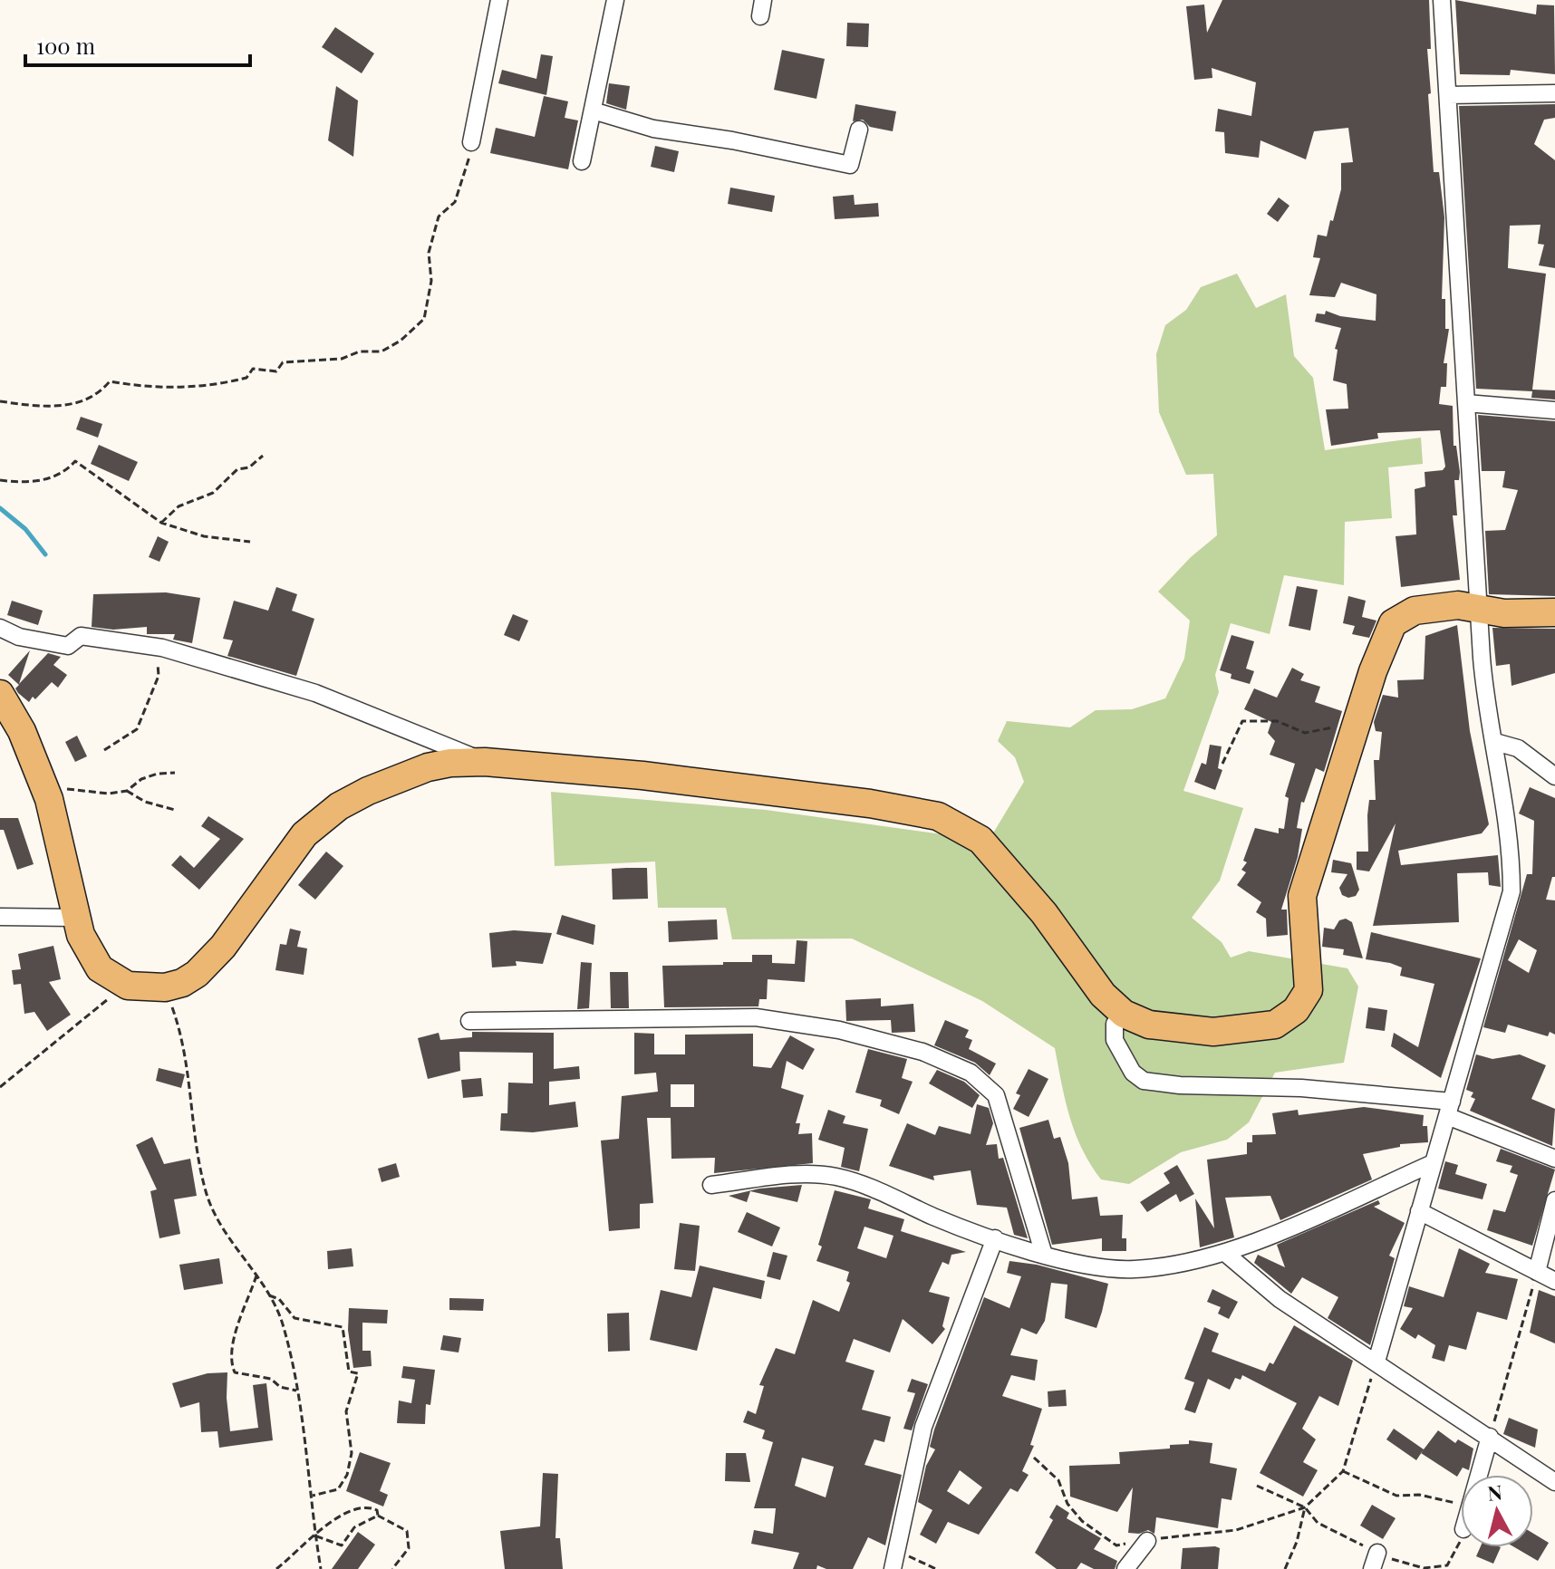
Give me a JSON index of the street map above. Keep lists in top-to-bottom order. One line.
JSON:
{"scale_bar":"100 m","north":"top"}
